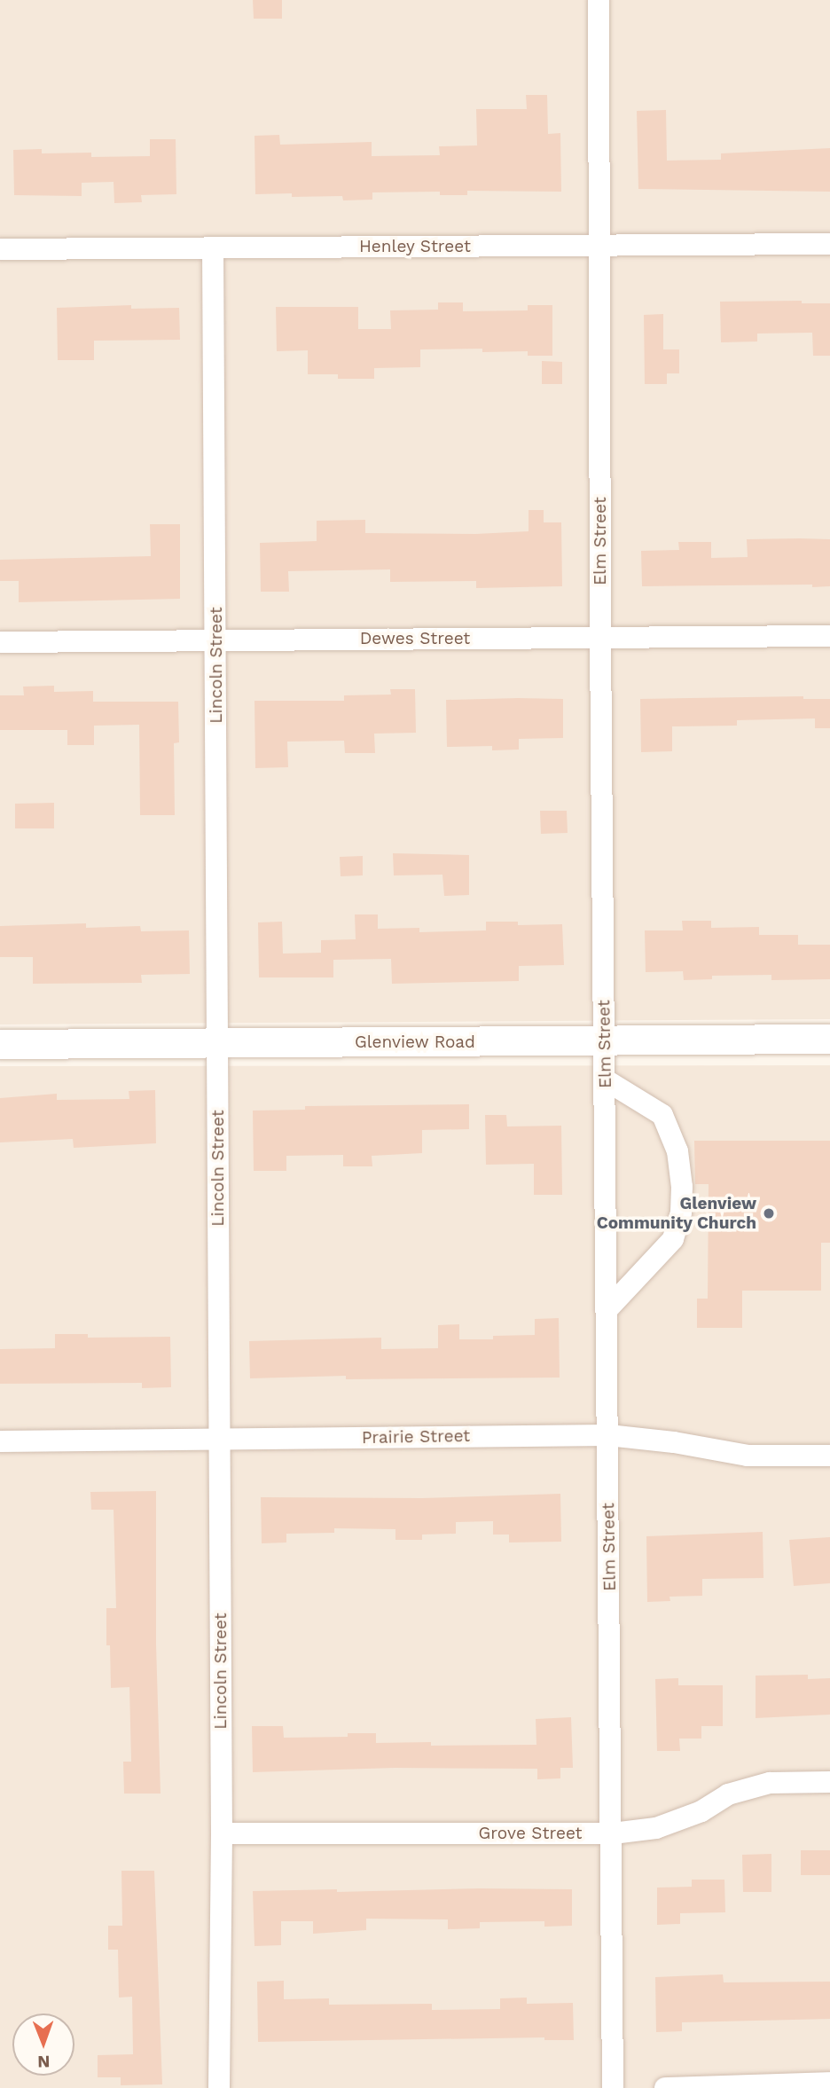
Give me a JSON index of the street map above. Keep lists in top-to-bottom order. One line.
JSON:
{"streets":{"main road":["Glenview Road"],"street":["Henley Street","Elm Street","Dewes Street","Lincoln Street","Prairie Street","Grove Street"]},"crossings":[["Henley Street","Elm Street"],["Henley Street","Lincoln Street"],["Elm Street","Dewes Street"],["Elm Street","Glenview Road"],["Elm Street","Prairie Street"],["Elm Street","Grove Street"],["Dewes Street","Lincoln Street"],["Lincoln Street","Glenview Road"],["Lincoln Street","Prairie Street"],["Lincoln Street","Grove Street"]],"places":["Glenview Community Church"],"north":"bottom"}
